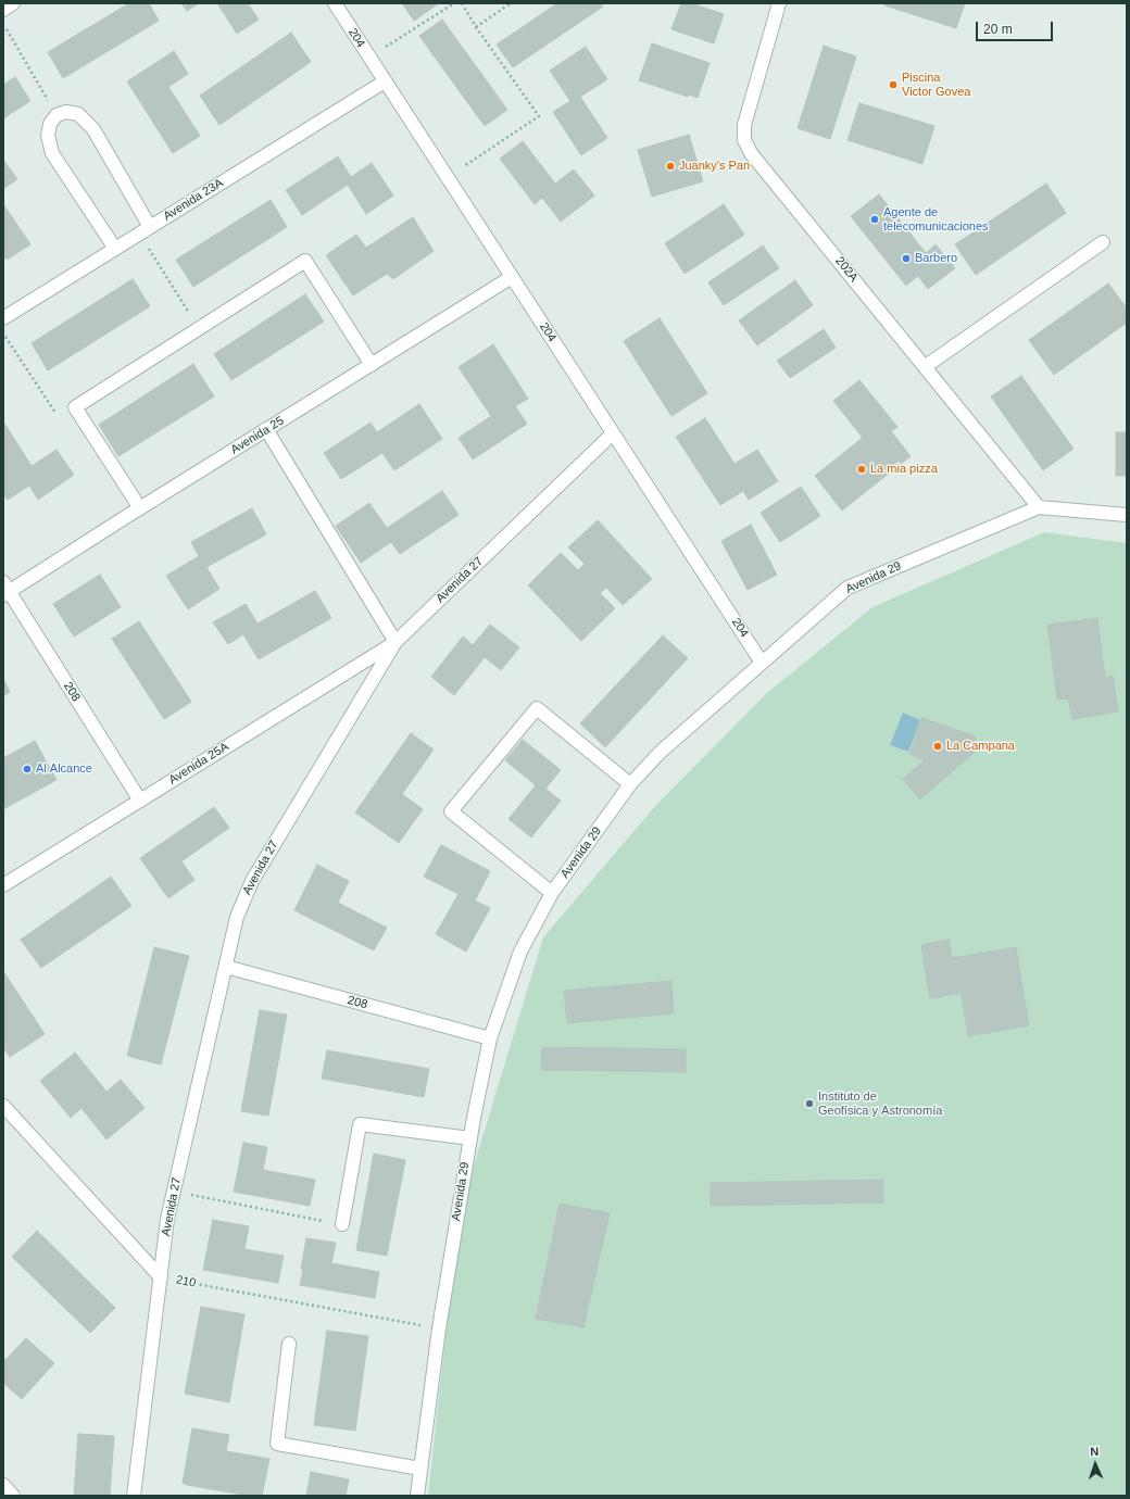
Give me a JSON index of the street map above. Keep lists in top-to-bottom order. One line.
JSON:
{"streets":{"street":["204","Avenida 23A","202A","Avenida 25","Avenida 29","Avenida 27","208","Avenida 25A","210"]},"crossings":[["204","Avenida 23A"],["204","Avenida 25"],["204","Avenida 29"],["204","Avenida 27"],["202A","Avenida 29"],["Avenida 25","208"],["Avenida 29","208"],["Avenida 29","210"],["Avenida 27","208"],["Avenida 27","Avenida 25A"],["Avenida 27","210"],["208","Avenida 25A"]],"places":["Piscina Victor Govea","Juanky's Pan","Agente de telecomunicaciones","Barbero","La mia pizza","La Campana","Al Alcance","Instituto de Geofísica y Astronomía"],"scale_bar":"20 m","north":"top"}
